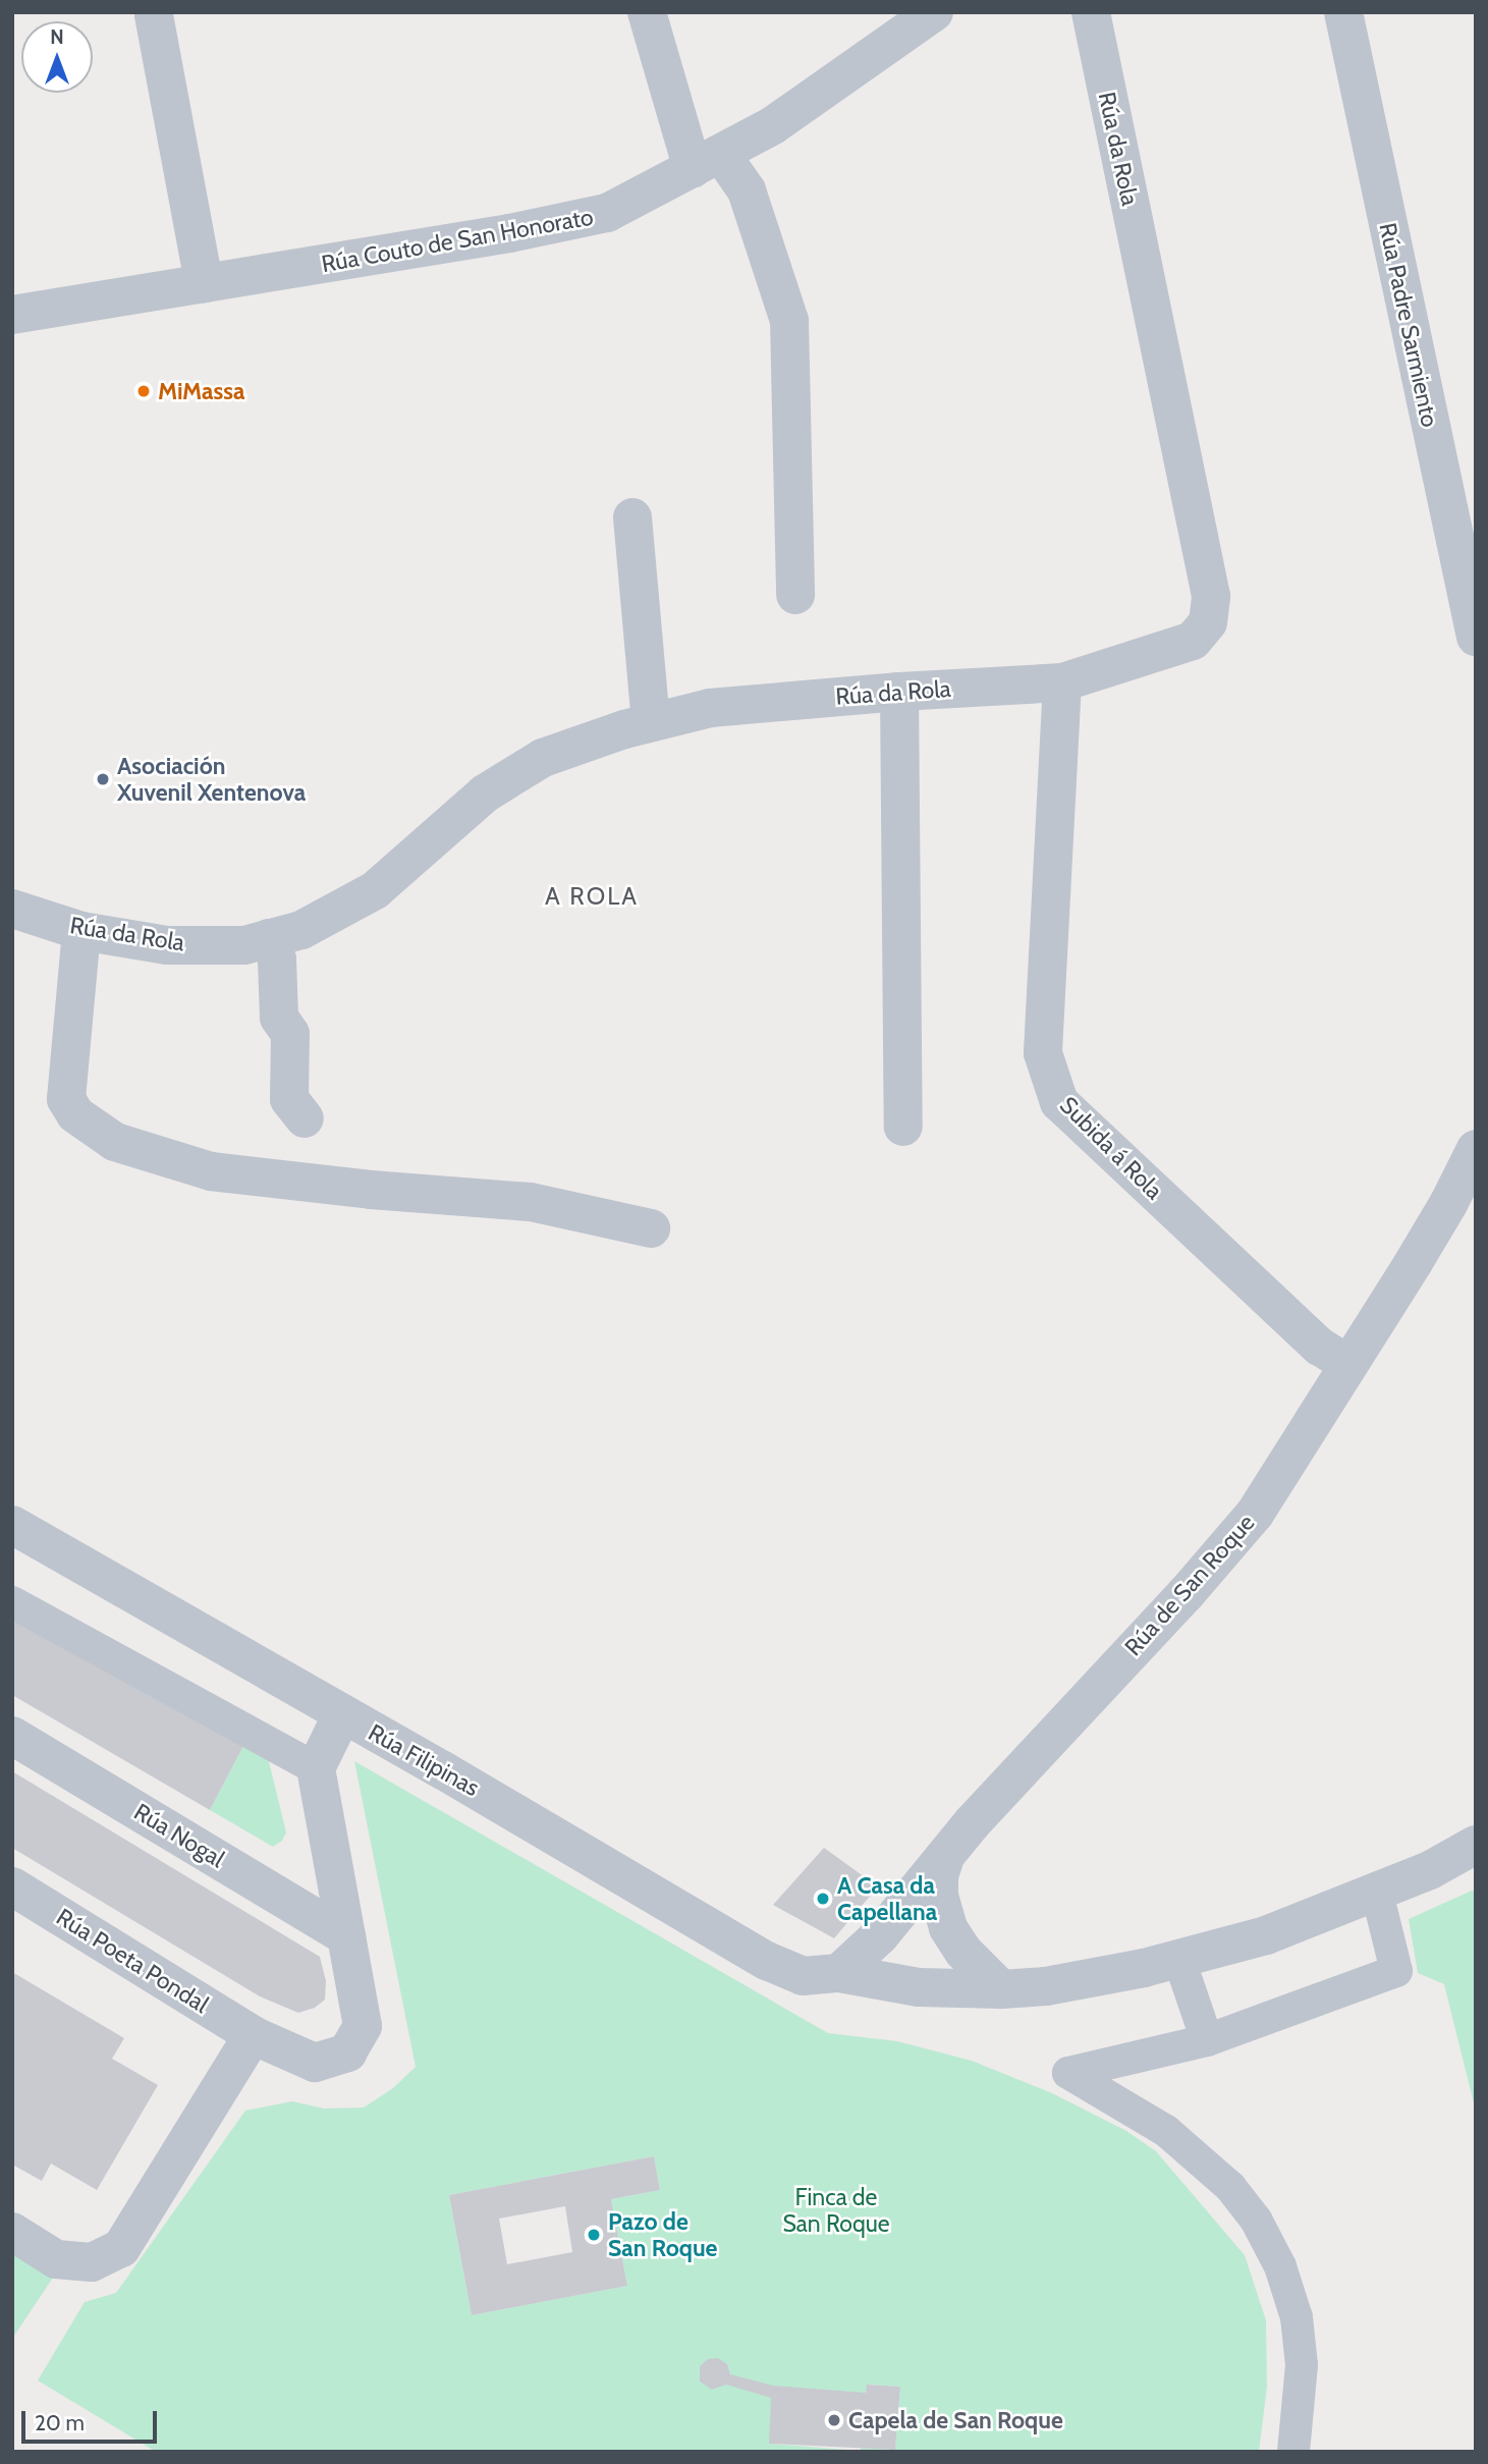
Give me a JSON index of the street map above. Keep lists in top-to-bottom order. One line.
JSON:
{"streets":{"street":["Rúa da Rola","Rúa Couto de San Honorato","Rúa Padre Sarmiento","Subida á Rola","Rúa de San Roque","Rúa Filipinas","Rúa Nogal","Rúa Poeta Pondal"]},"crossings":[["Rúa da Rola","Subida á Rola"],["Subida á Rola","Rúa de San Roque"],["Rúa de San Roque","Rúa Filipinas"],["Rúa Nogal","Rúa Poeta Pondal"]],"districts":["A ROLA"],"parks":["Finca de San Roque"],"places":["MiMassa","Asociación Xuvenil Xentenova","A Casa da Capellana","Pazo de San Roque","Capela de San Roque"],"scale_bar":"20 m","north":"top"}
